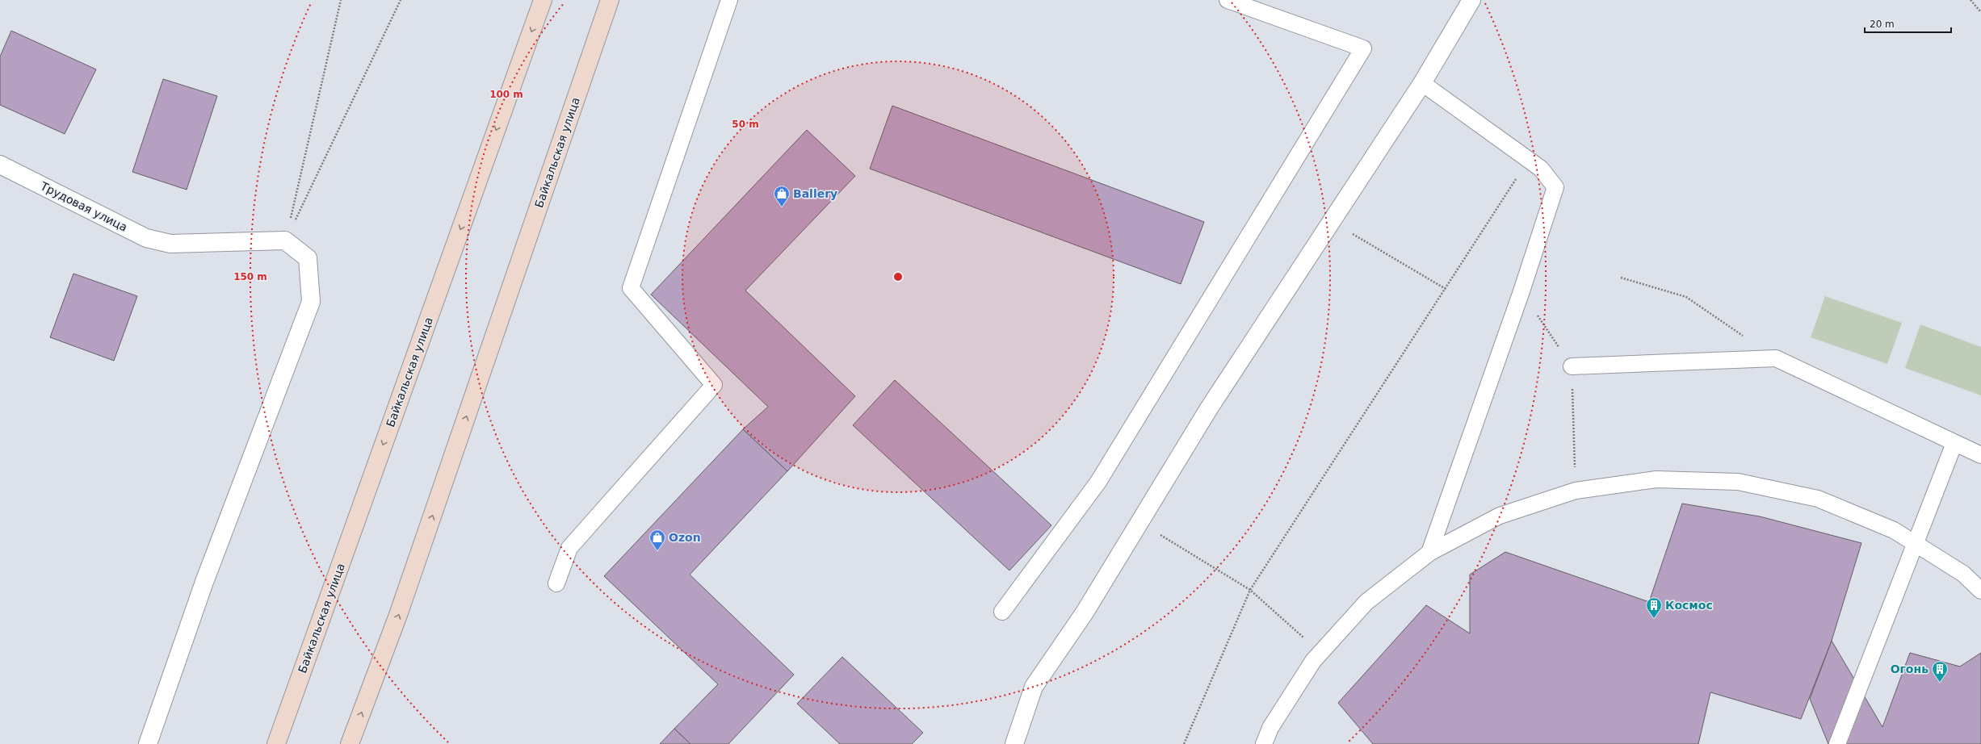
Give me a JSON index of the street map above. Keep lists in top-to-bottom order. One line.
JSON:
{"streets":{"main road":["Байкальская улица"],"street":["Трудовая улица"]},"places":{"shop":["Ballery","Ozon"],"building":["Космос","Огонь"]},"scale_bar":"20 m","rings":["100 m","50 m","150 m"]}
